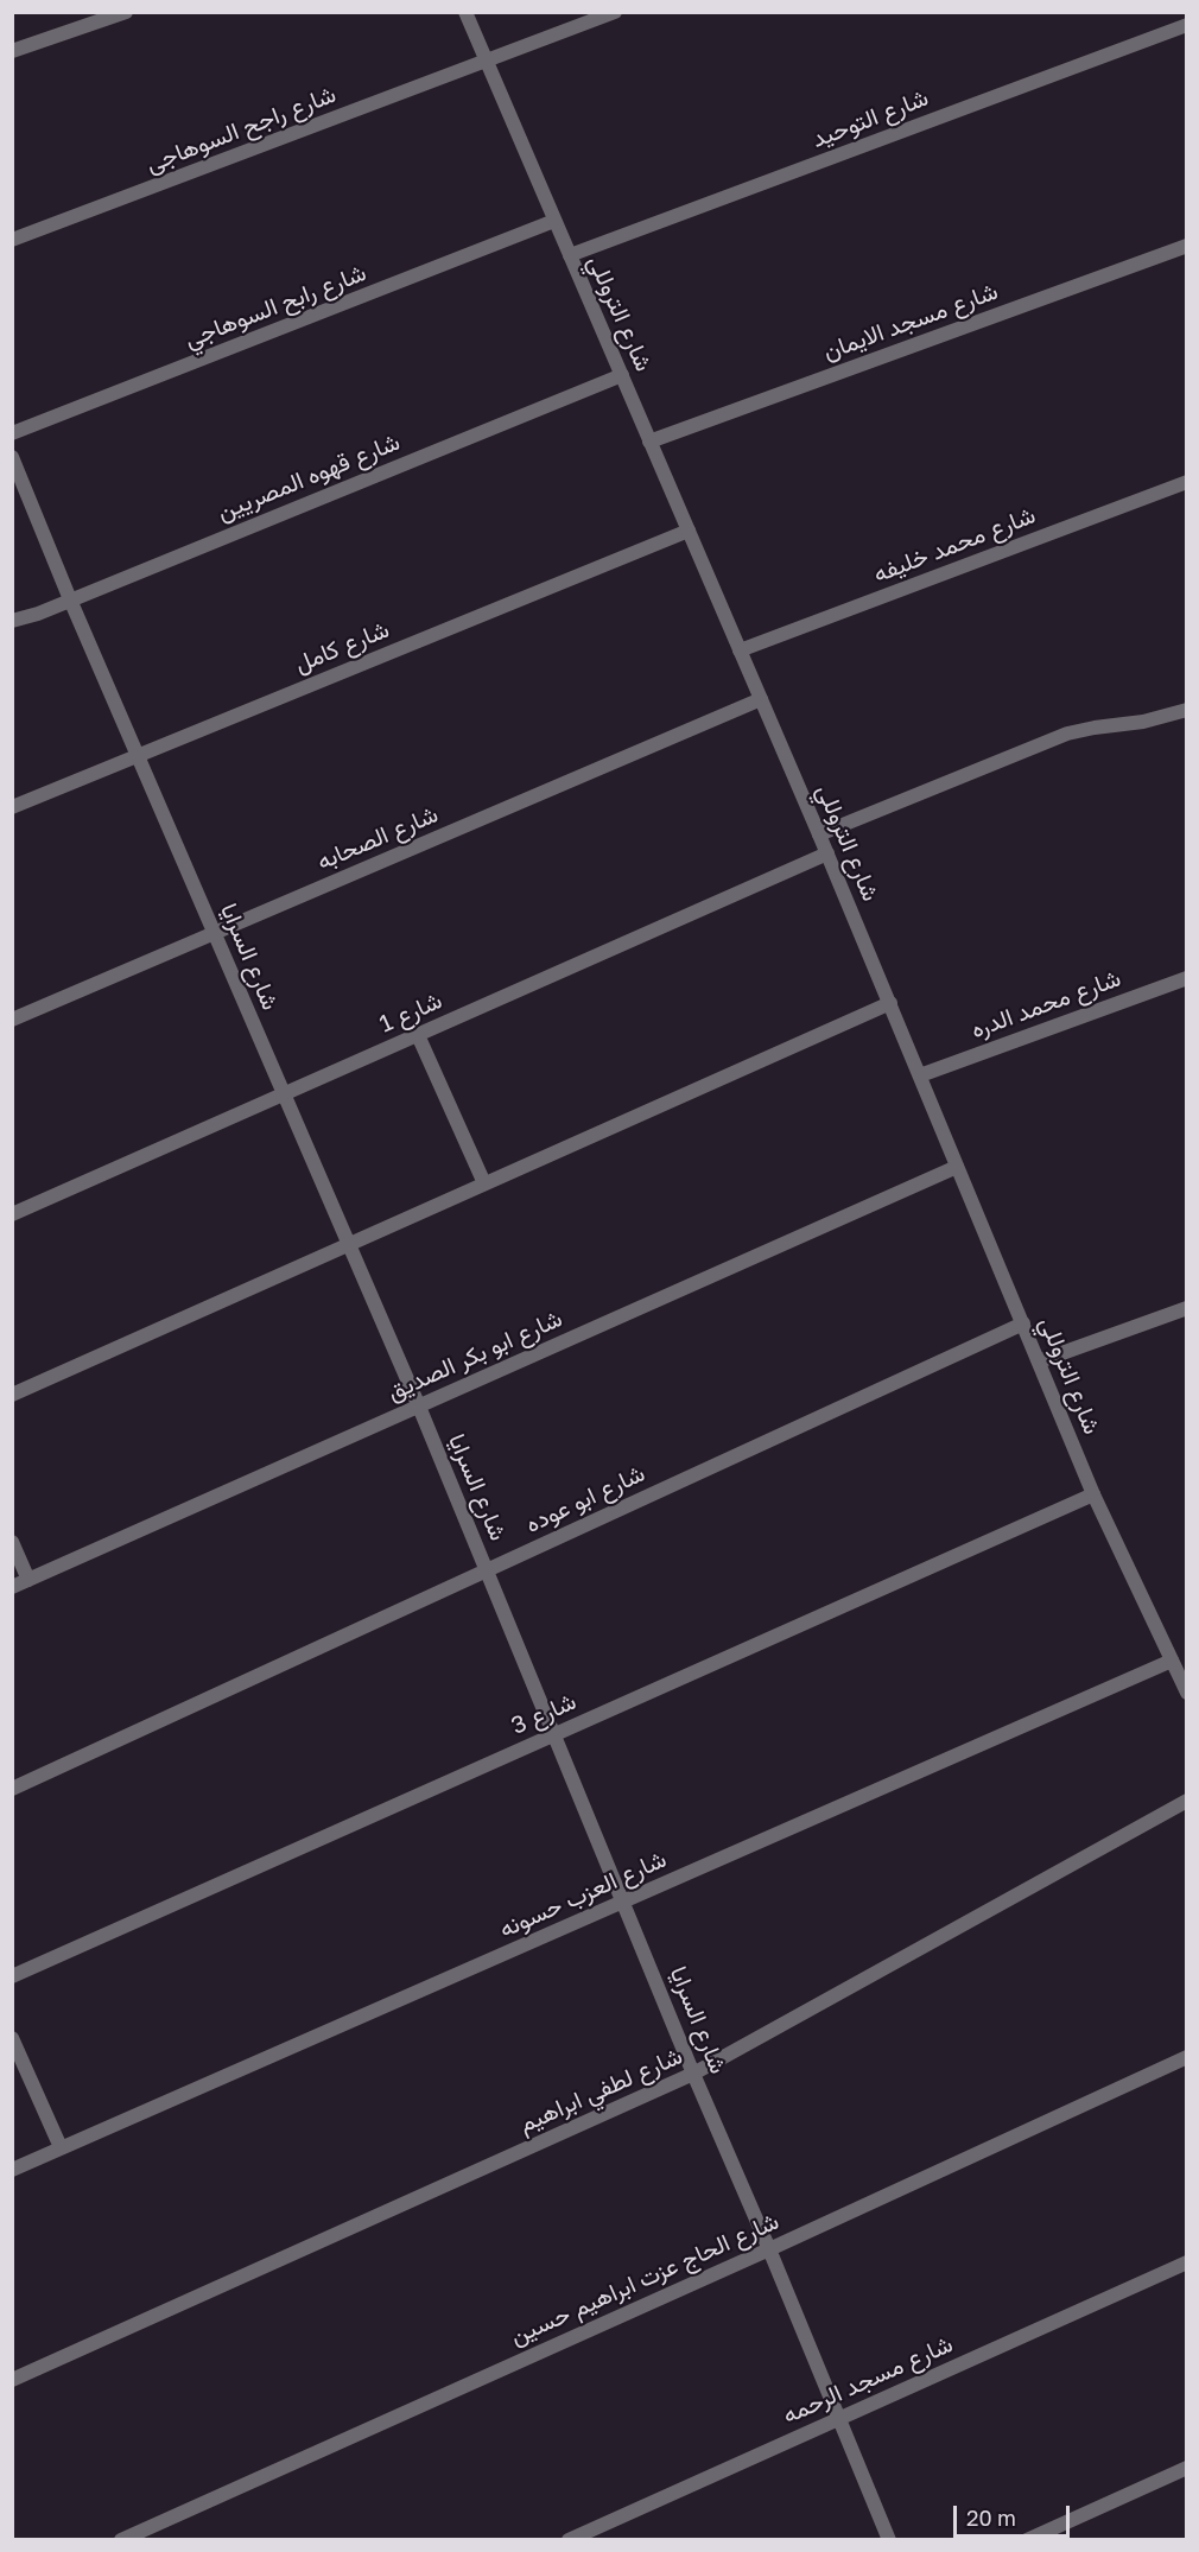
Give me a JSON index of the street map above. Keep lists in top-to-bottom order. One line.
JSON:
{"streets":{"street":["شارع التوحيد","شارع راجح السوهاجى","شارع رابح السوهاجي","شارع التروللي","شارع مسجد الايمان","شارع قهوه المصريين","شارع محمد خليفه","شارع كامل","شارع الصحابه","شارع السرايا","شارع محمد الدره","شارع 1","شارع ابو بكر الصديق","شارع ابو عوده","شارع 3","شارع العزب حسونه","شارع لطفي ابراهيم","شارع الحاج عزت ابراهيم حسين","شارع مسجد الرحمه"]},"crossings":[["شارع التوحيد","شارع التروللي"],["شارع راجح السوهاجى","شارع التروللي"],["شارع رابح السوهاجي","شارع التروللي"],["شارع التروللي","شارع مسجد الايمان"],["شارع التروللي","شارع قهوه المصريين"],["شارع التروللي","شارع محمد خليفه"],["شارع التروللي","شارع كامل"],["شارع التروللي","شارع الصحابه"],["شارع التروللي","شارع محمد الدره"],["شارع التروللي","شارع 1"],["شارع التروللي","شارع ابو بكر الصديق"],["شارع التروللي","شارع ابو عوده"],["شارع التروللي","شارع 3"],["شارع التروللي","شارع العزب حسونه"],["شارع قهوه المصريين","شارع السرايا"],["شارع كامل","شارع السرايا"],["شارع الصحابه","شارع السرايا"],["شارع السرايا","شارع 1"],["شارع السرايا","شارع ابو بكر الصديق"],["شارع السرايا","شارع ابو عوده"],["شارع السرايا","شارع 3"],["شارع السرايا","شارع العزب حسونه"],["شارع السرايا","شارع لطفي ابراهيم"],["شارع السرايا","شارع الحاج عزت ابراهيم حسين"],["شارع السرايا","شارع مسجد الرحمه"]],"scale_bar":"20 m"}
